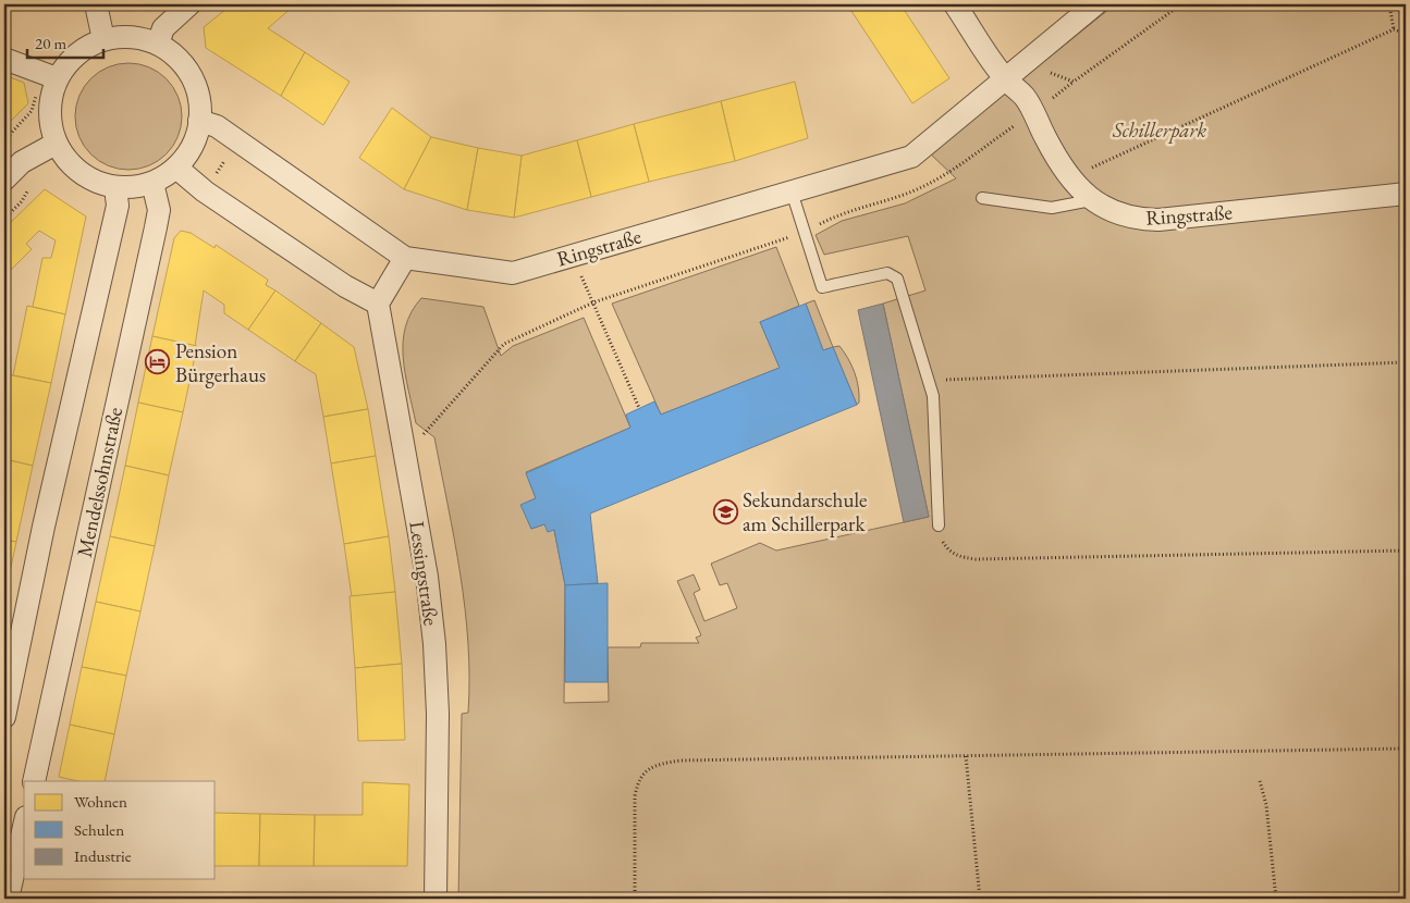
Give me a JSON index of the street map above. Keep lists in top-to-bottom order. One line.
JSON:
{"streets":{"street":["Ringstraße","Mendelssohnstraße","Lessingstraße"]},"crossings":[["Ringstraße","Mendelssohnstraße"]],"parks":["Schillerpark"],"places":{"hotel":["Pension Bürgerhaus"],"school or university":["Sekundarschule am Schillerpark"]},"legend":["Wohnen","Schulen","Industrie"],"scale_bar":"20 m"}
